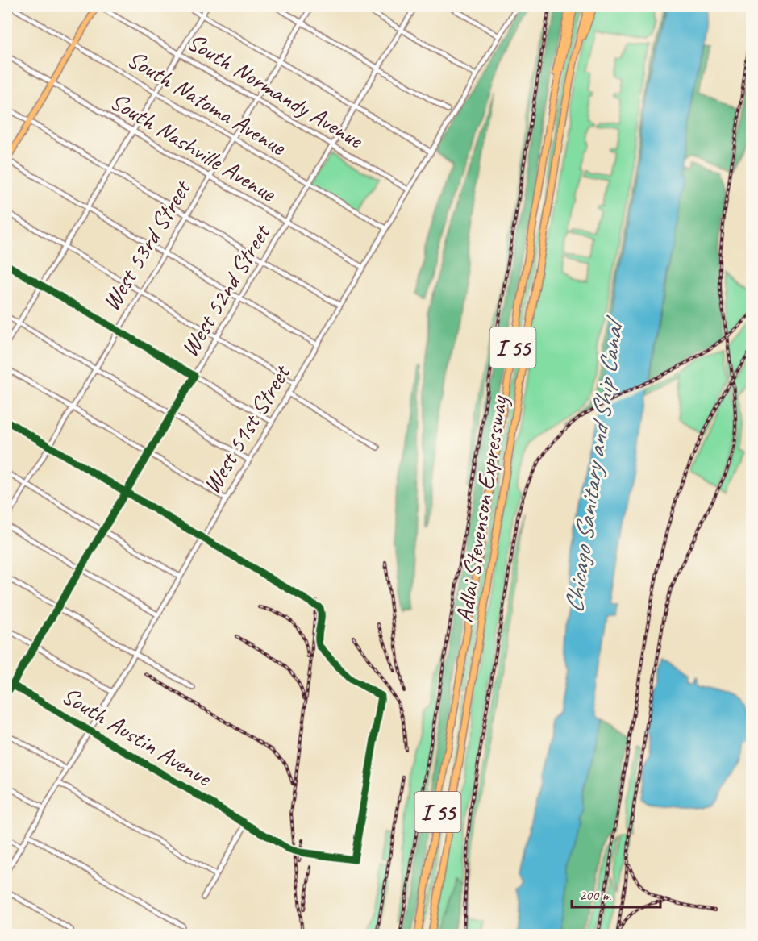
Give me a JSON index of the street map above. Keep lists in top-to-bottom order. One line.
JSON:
{"streets":{"highway":["I 55","Adlai Stevenson Expressway"],"street":["South Normandy Avenue","South Natoma Avenue","South Nashville Avenue","West 53rd Street","West 52nd Street","West 51st Street","South Austin Avenue"]},"crossings":[["South Normandy Avenue","West 53rd Street"],["South Normandy Avenue","West 52nd Street"],["South Normandy Avenue","West 51st Street"],["South Natoma Avenue","West 53rd Street"],["South Natoma Avenue","West 52nd Street"],["South Natoma Avenue","West 51st Street"],["South Nashville Avenue","West 53rd Street"],["South Nashville Avenue","West 52nd Street"],["South Nashville Avenue","West 51st Street"],["West 52nd Street","South Austin Avenue"],["West 51st Street","South Austin Avenue"]],"water":["Chicago Sanitary and Ship Canal"],"scale_bar":"200 m"}
